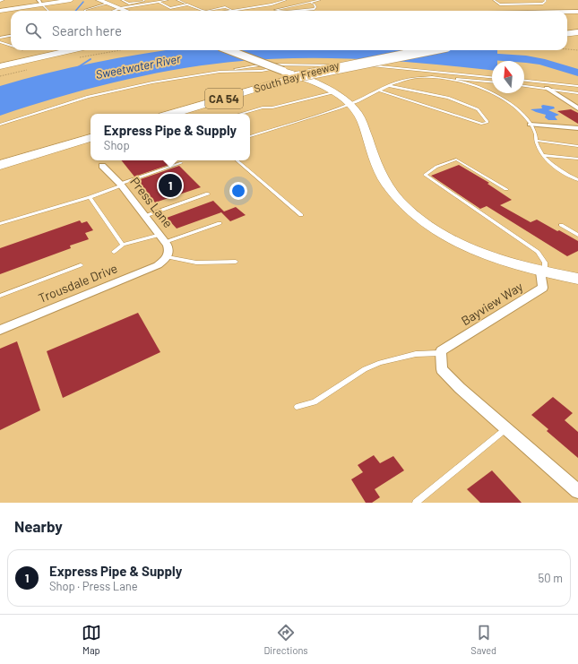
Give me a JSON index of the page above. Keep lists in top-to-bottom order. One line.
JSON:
{"streets":{"highway":["South Bay Freeway","CA 54"],"street":["Press Lane","Trousdale Drive","Bayview Way"]},"crossings":[["Press Lane","Trousdale Drive"]],"water":["Sweetwater River"],"north":"top","page":{"search":"Search here","popup":["Express Pipe & Supply","Shop"],"pins":"1","heading":"Nearby","list":[{"mark":"1","name":"Express Pipe & Supply","note":"Shop · Press Lane","value":"50 m"}],"nav":["Map","Directions","Saved"]}}
